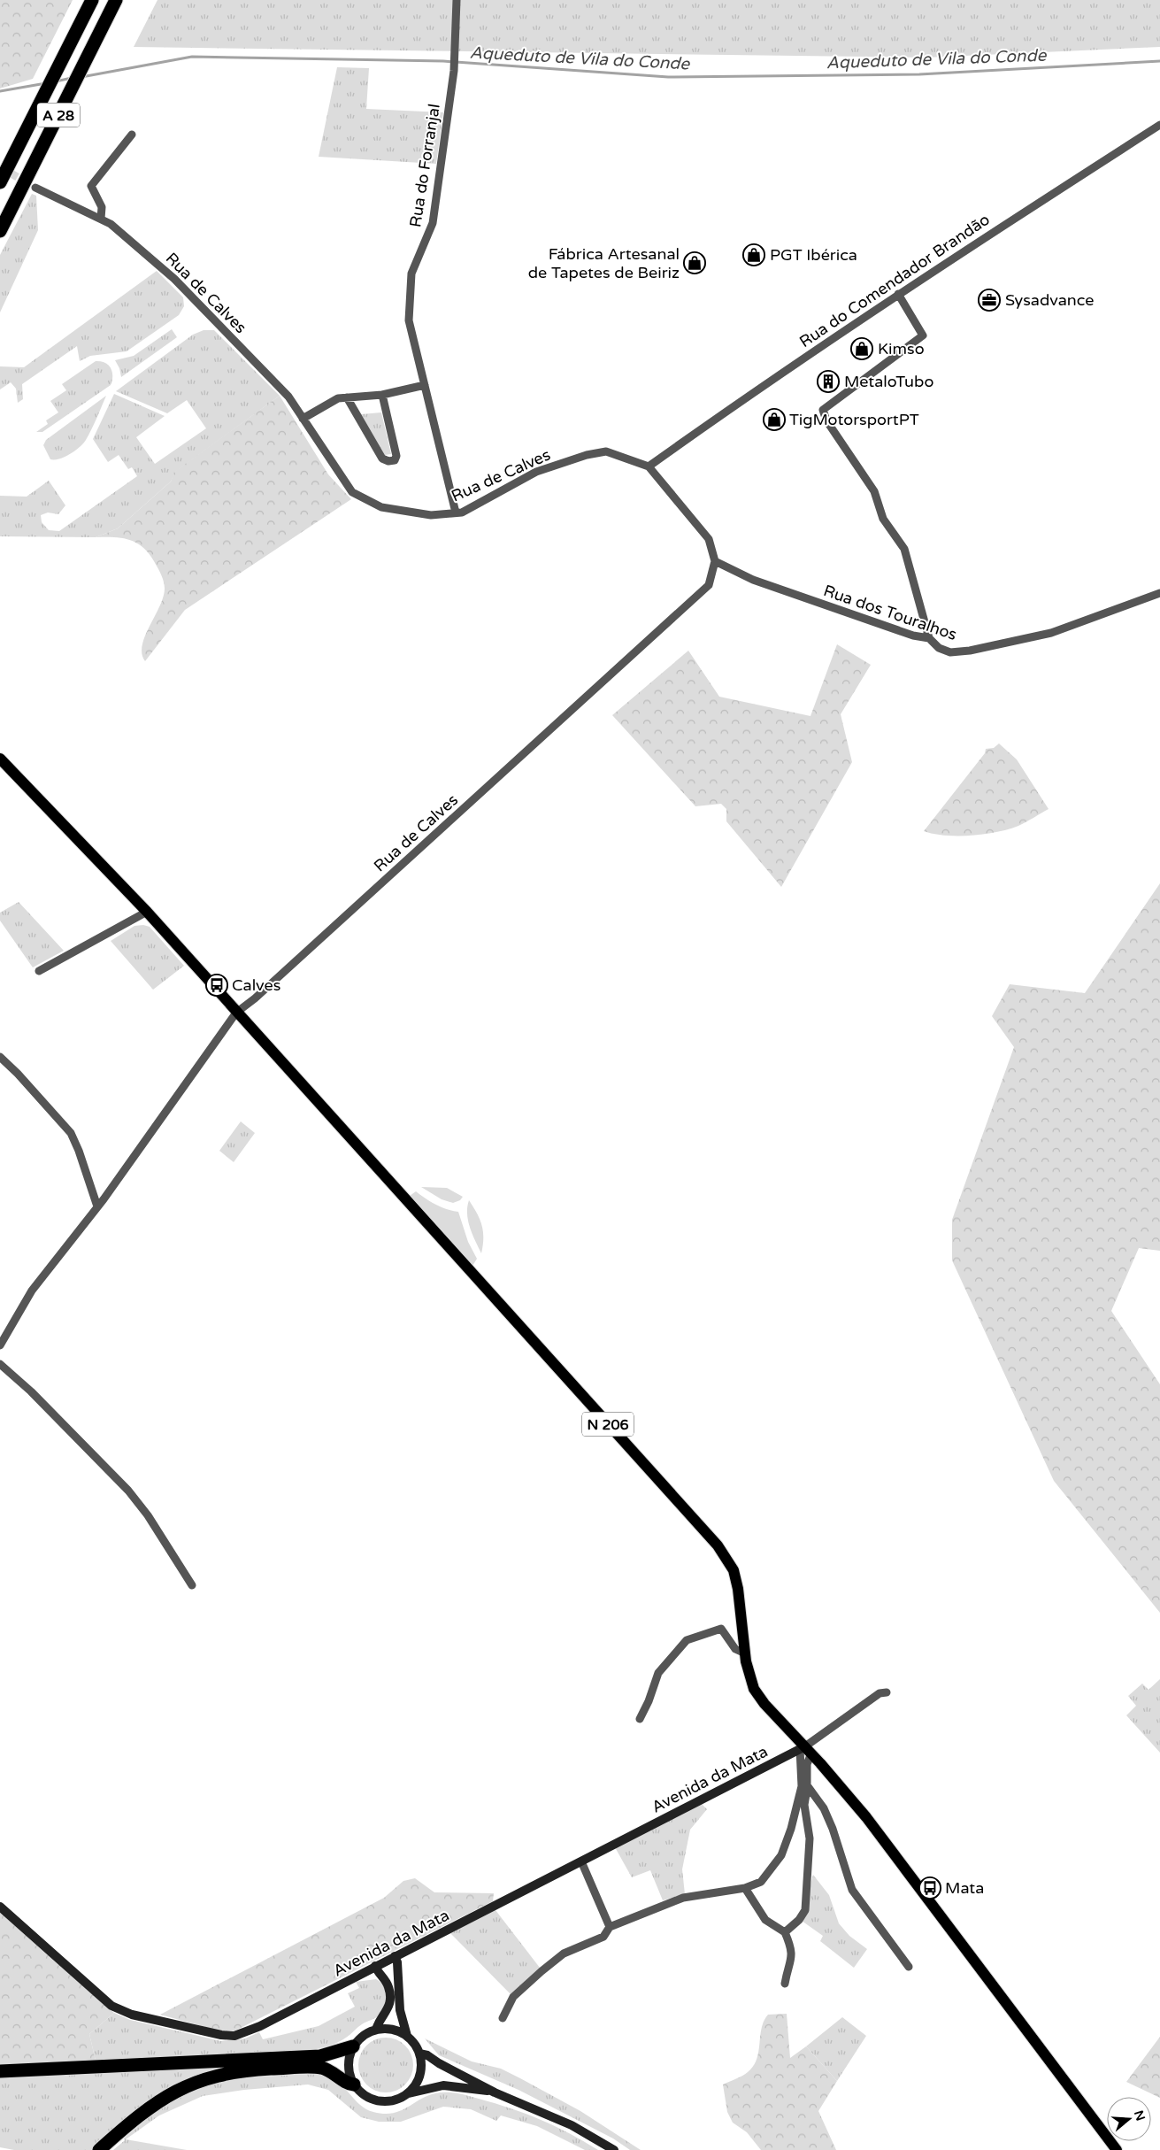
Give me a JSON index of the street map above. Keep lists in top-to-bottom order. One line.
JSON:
{"streets":{"highway":["A 28"],"main road":["N 206"],"street":["Rua do Forranjal","Rua do Comendador Brandão","Rua de Calves","Rua dos Touralhos","Avenida da Mata"]},"crossings":[["Rua do Forranjal","Rua de Calves"],["Rua do Comendador Brandão","Rua de Calves"],["Rua de Calves","Rua dos Touralhos"],["Rua de Calves","N 206"],["N 206","Avenida da Mata"]],"water":["Aqueduto de Vila do Conde"],"places":{"shop":["PGT Ibérica","Fábrica Artesanal de Tapetes de Beiriz","Kimso","TigMotorsportPT"],"office":["Sysadvance"],"building":["MetaloTubo"],"bus stop":["Calves","Mata"]},"north":"right"}
